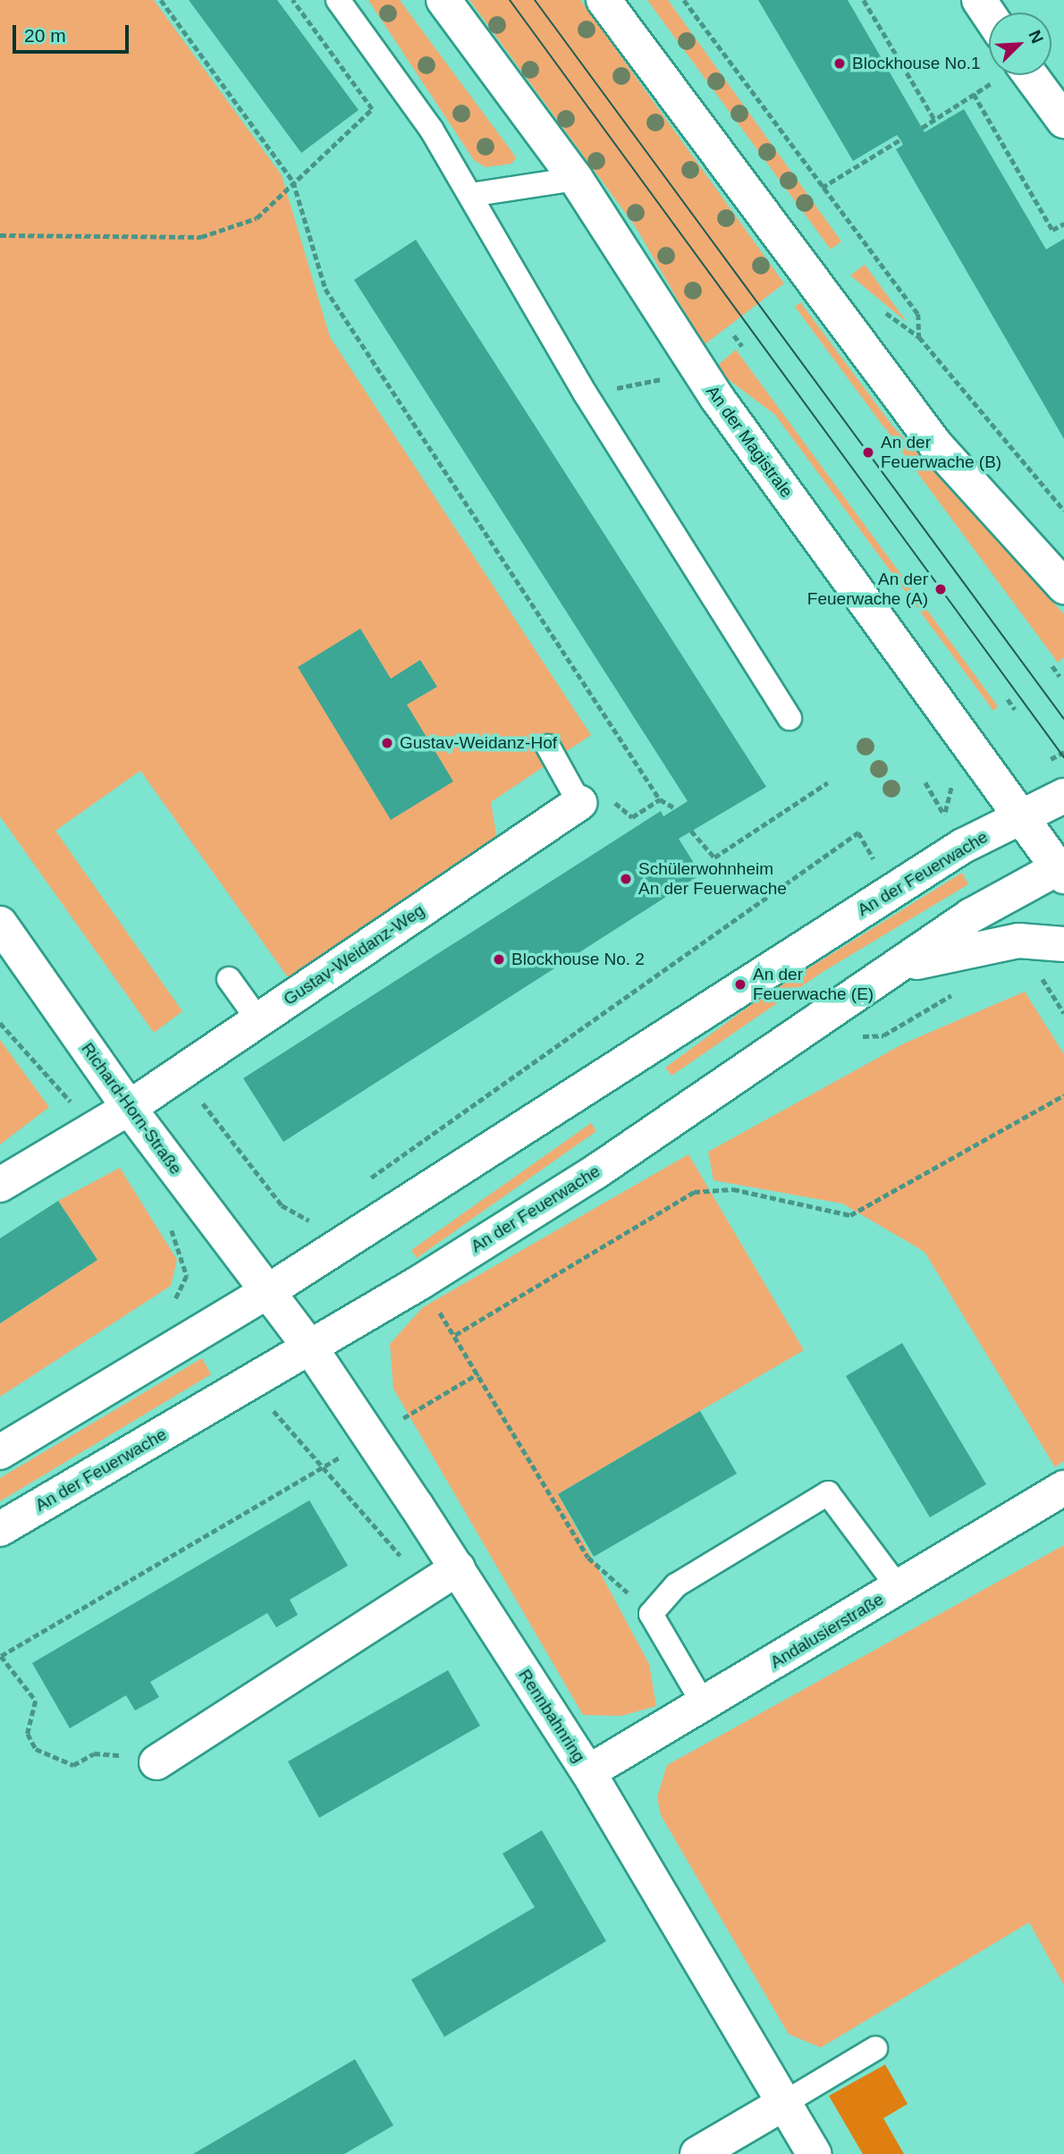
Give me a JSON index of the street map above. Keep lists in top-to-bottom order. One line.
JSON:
{"streets":{"street":["An der Magistrale","An der Feuerwache","Gustav-Weidanz-Weg","Richard-Horn-Straße","Andalusierstraße","Rennbahnring"]},"crossings":[["An der Magistrale","An der Feuerwache"],["An der Feuerwache","Richard-Horn-Straße"],["An der Feuerwache","Rennbahnring"],["Gustav-Weidanz-Weg","Richard-Horn-Straße"],["Richard-Horn-Straße","Rennbahnring"],["Andalusierstraße","Rennbahnring"]],"places":["Blockhouse No.1","An der Feuerwache (B)","An der Feuerwache (A)","Gustav-Weidanz-Hof","Schülerwohnheim An der Feuerwache","Blockhouse No. 2","An der Feuerwache (E)"],"scale_bar":"20 m","north":"top right"}
